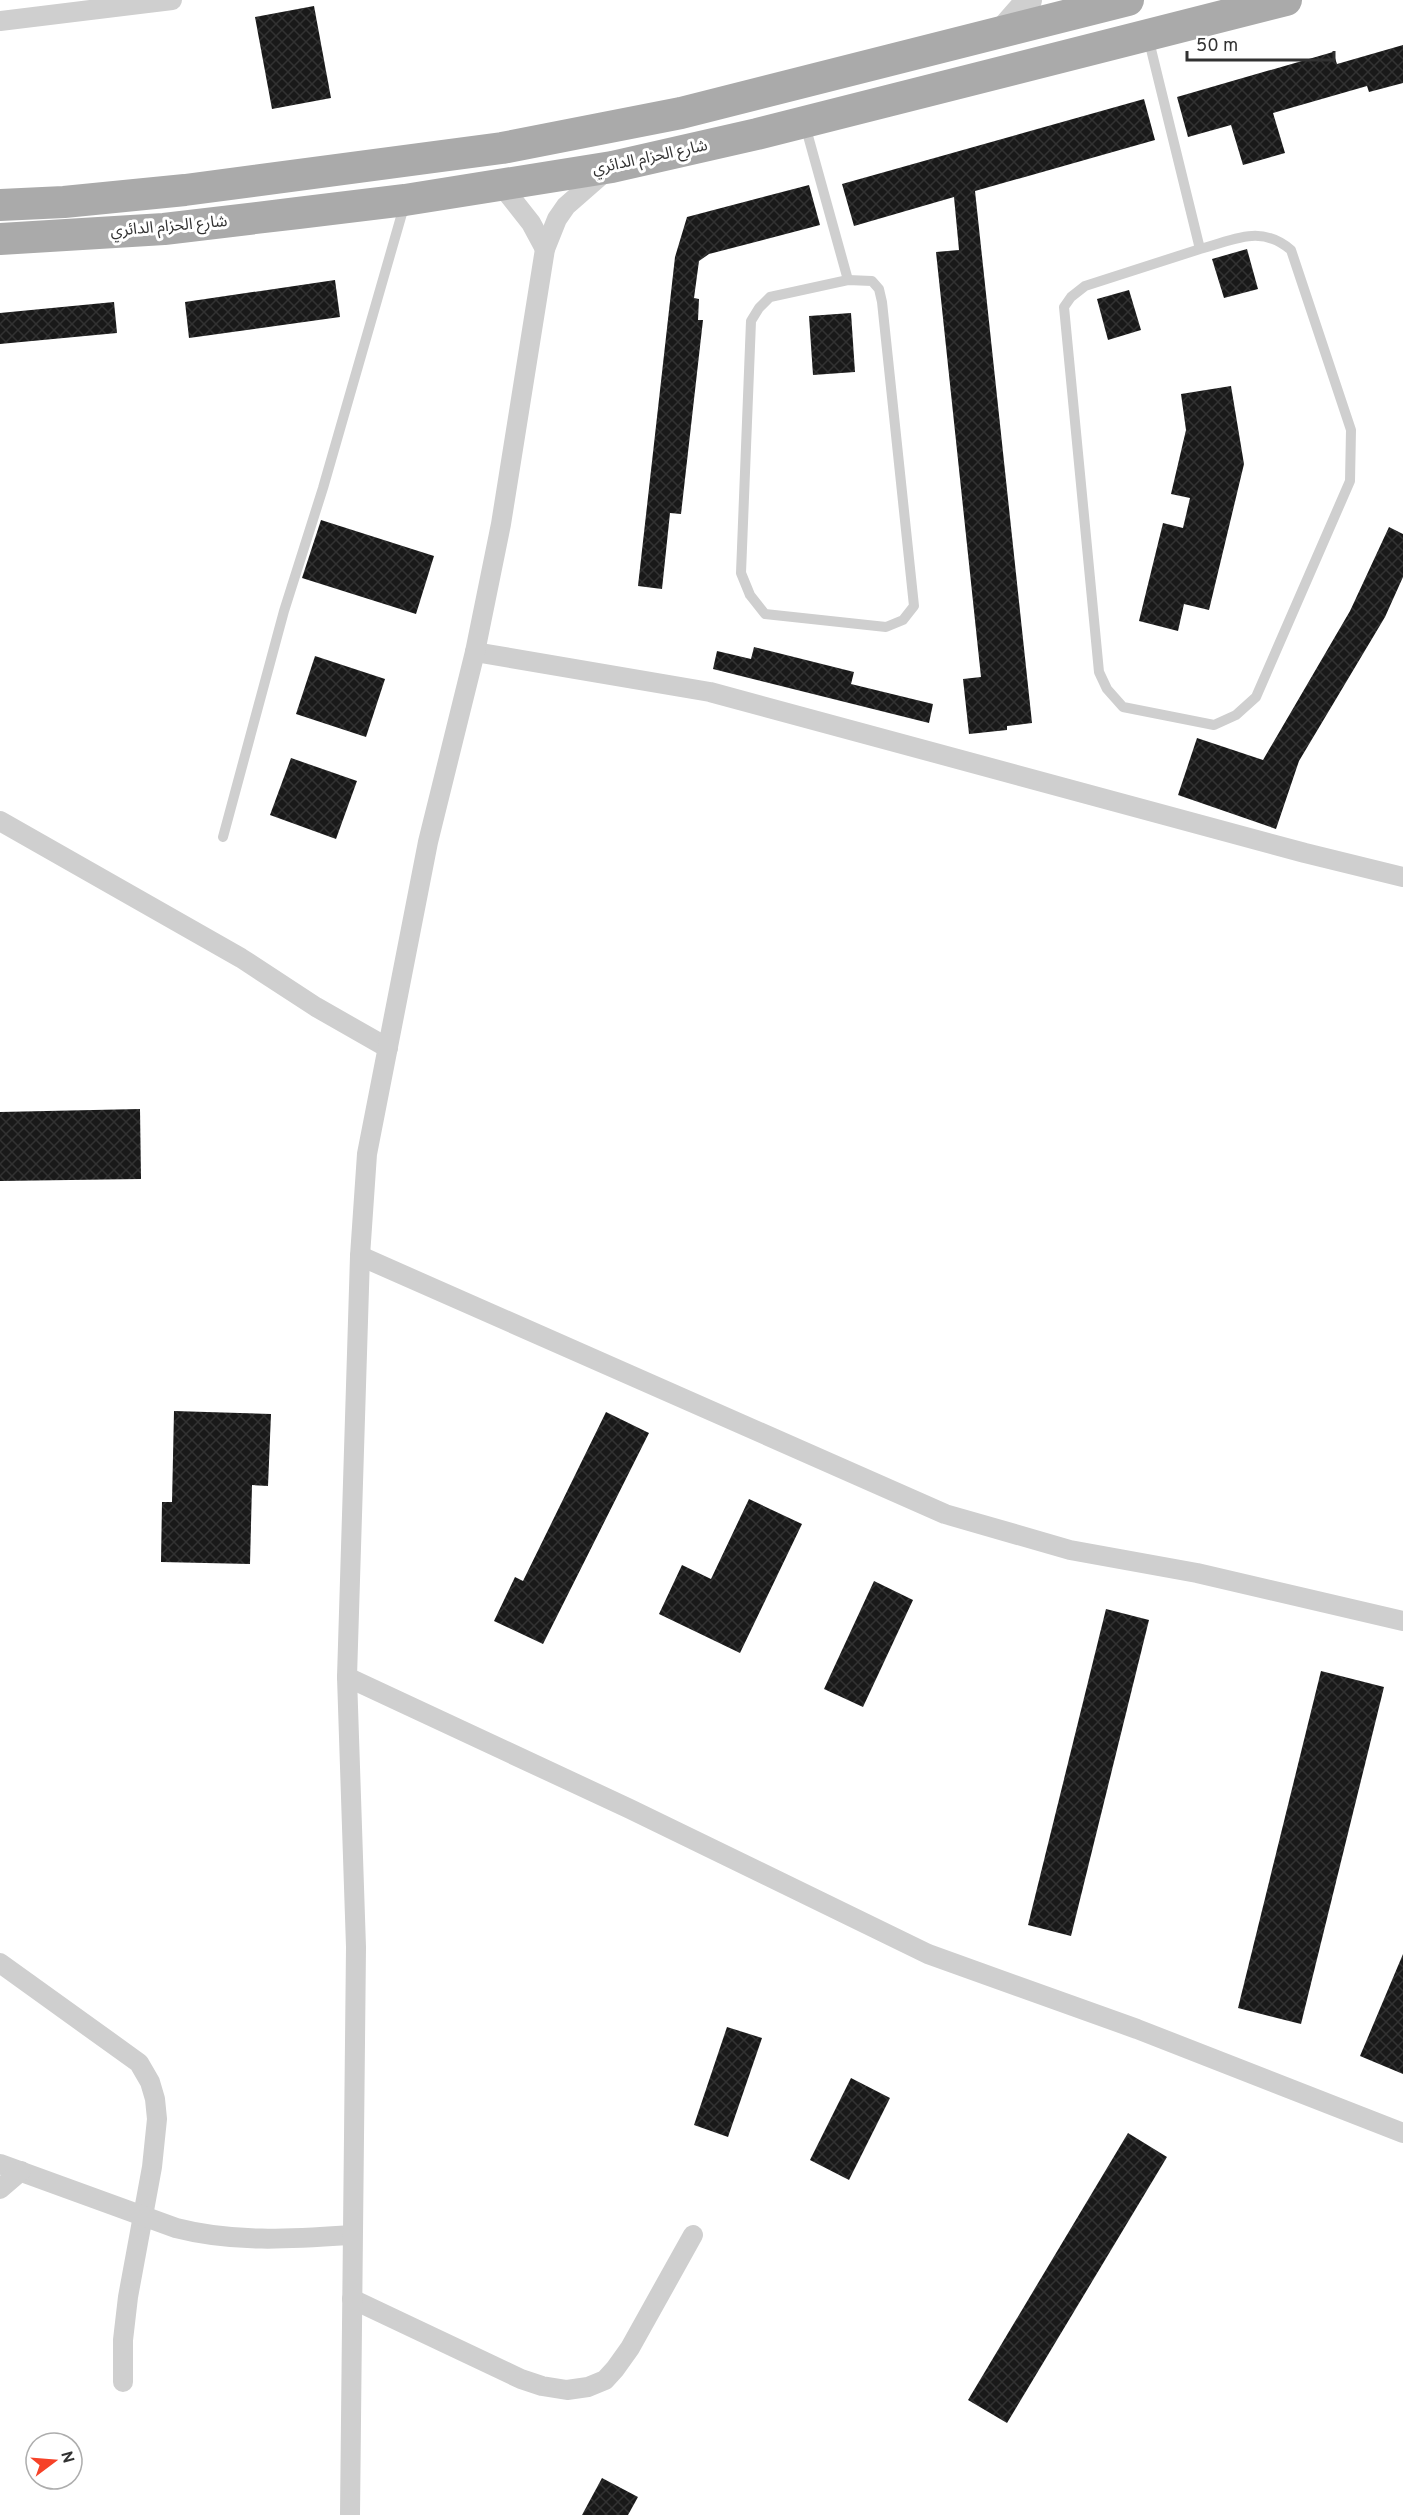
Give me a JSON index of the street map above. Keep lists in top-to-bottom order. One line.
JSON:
{"streets":{"main road":["شارع الحزام الدائري"]},"scale_bar":"50 m","north":"right"}
